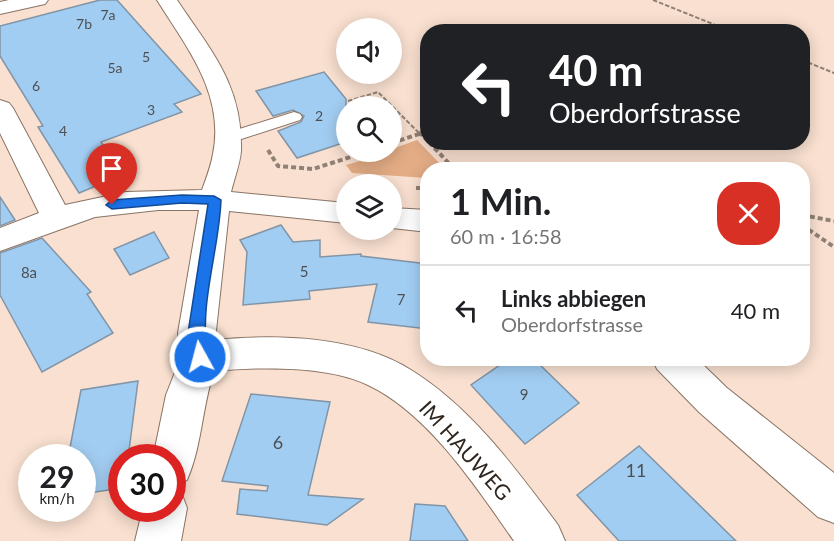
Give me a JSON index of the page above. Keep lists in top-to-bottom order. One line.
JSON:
{"streets":{"street":["IM HAUWEG"]},"house_numbers":["7a","7b","5","5a","6","3","2","4","5","8a","7","9","6","11"],"page":{"turn":["40 m","Oberdorfstrasse"],"heading":["1 Min.","60 m · 16:58"],"list":[{"name":"Links abbiegen","note":"Oberdorfstrasse","value":"40 m"}],"speed":"29 km/h","limit":"30"}}
